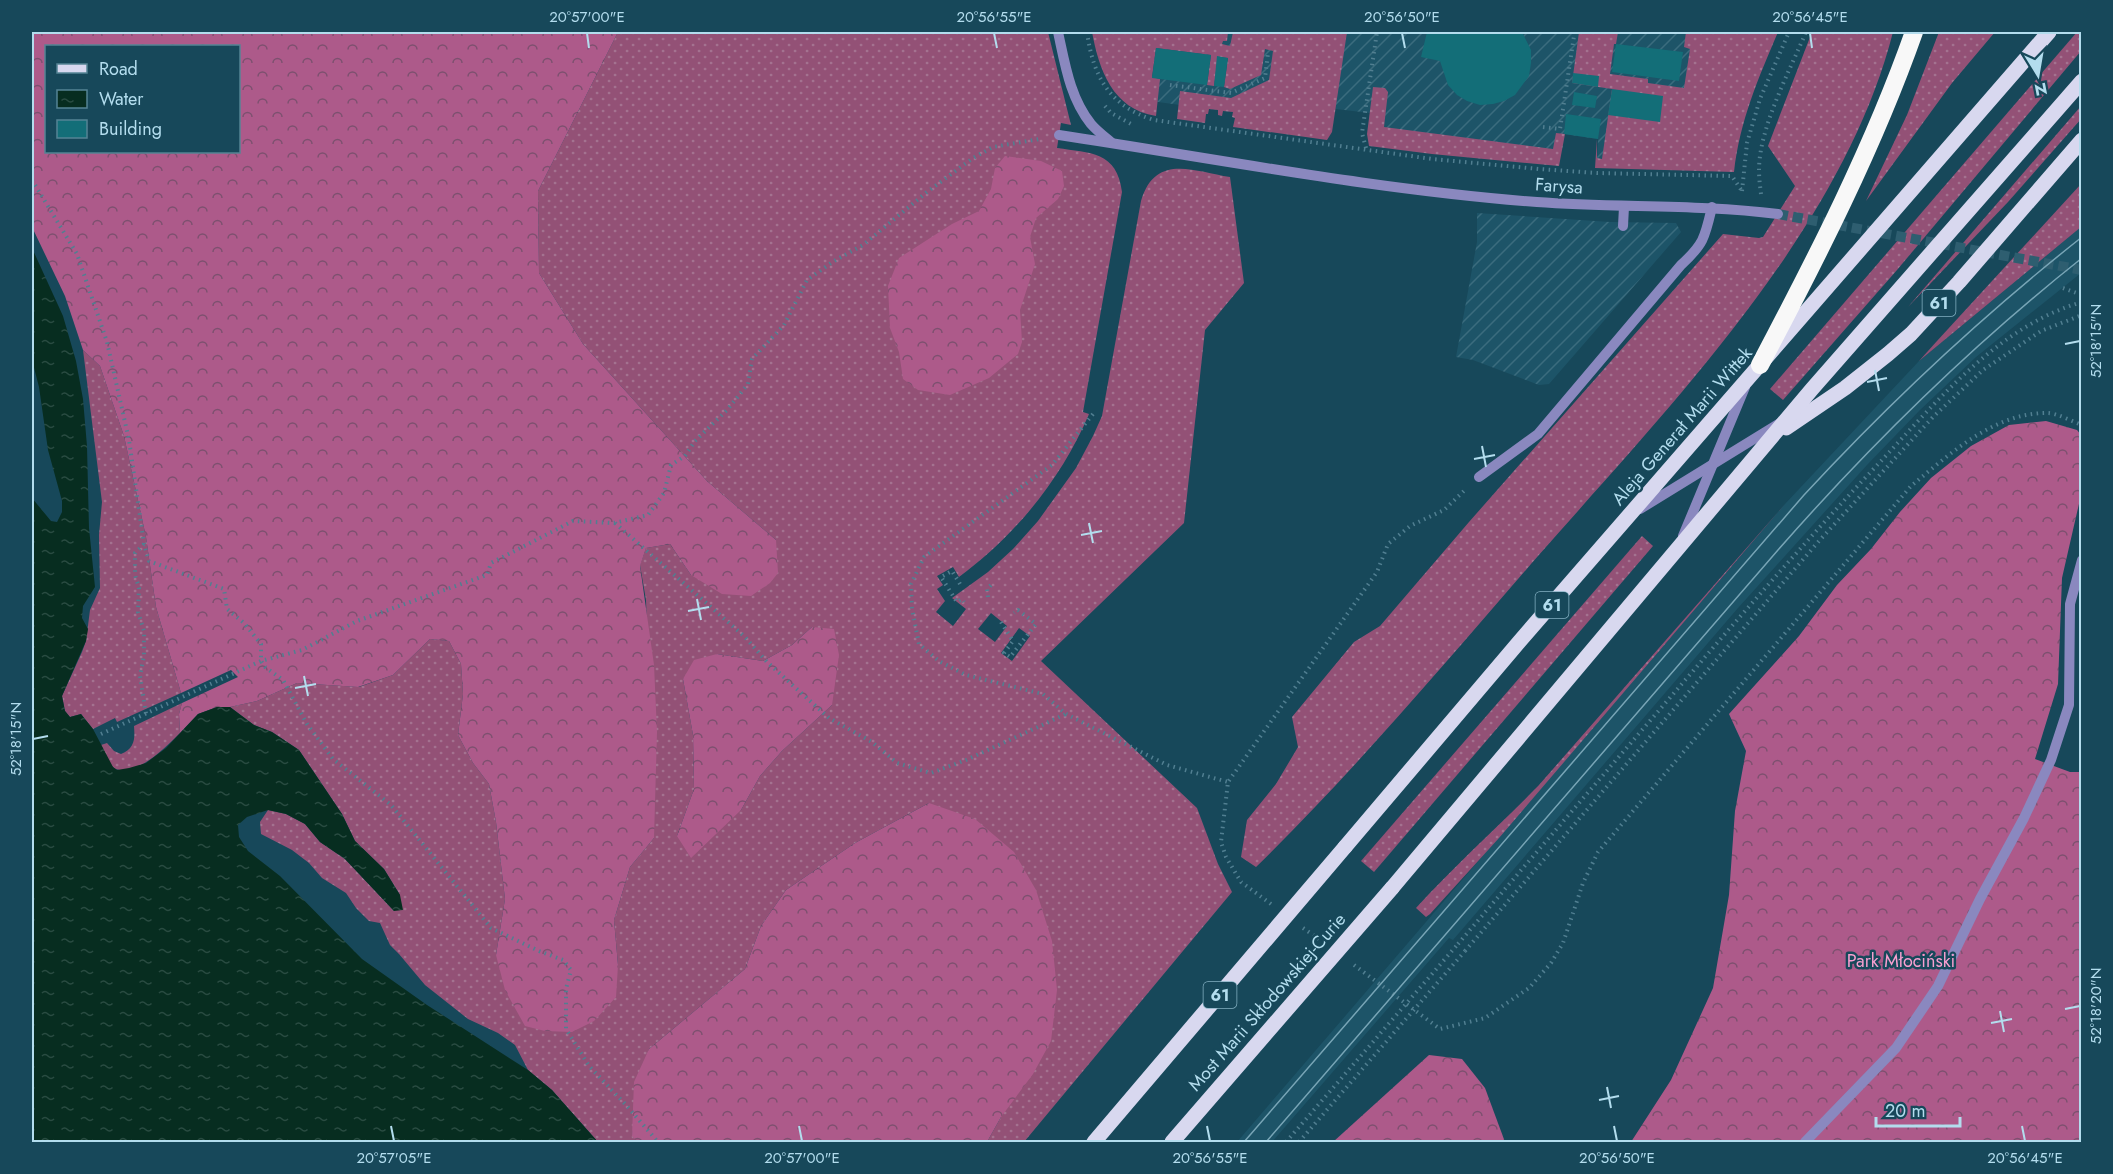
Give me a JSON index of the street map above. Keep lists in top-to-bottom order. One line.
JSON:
{"streets":{"main road":["61","Aleja Generał Marii Wittek","Most Marii Skłodowskiej-Curie"],"lane":["Farysa"]},"crossings":[["61","Most Marii Skłodowskiej-Curie"]],"parks":["Park Młociński"],"legend":["Road","Water","Building"],"scale_bar":"20 m","north":"bottom","coordinates":["20°57'00\"E","20°56'55\"E","20°56'50\"E","20°56'45\"E","52°18'15\"N","52°18'20\"N","20°57'05\"E"]}
